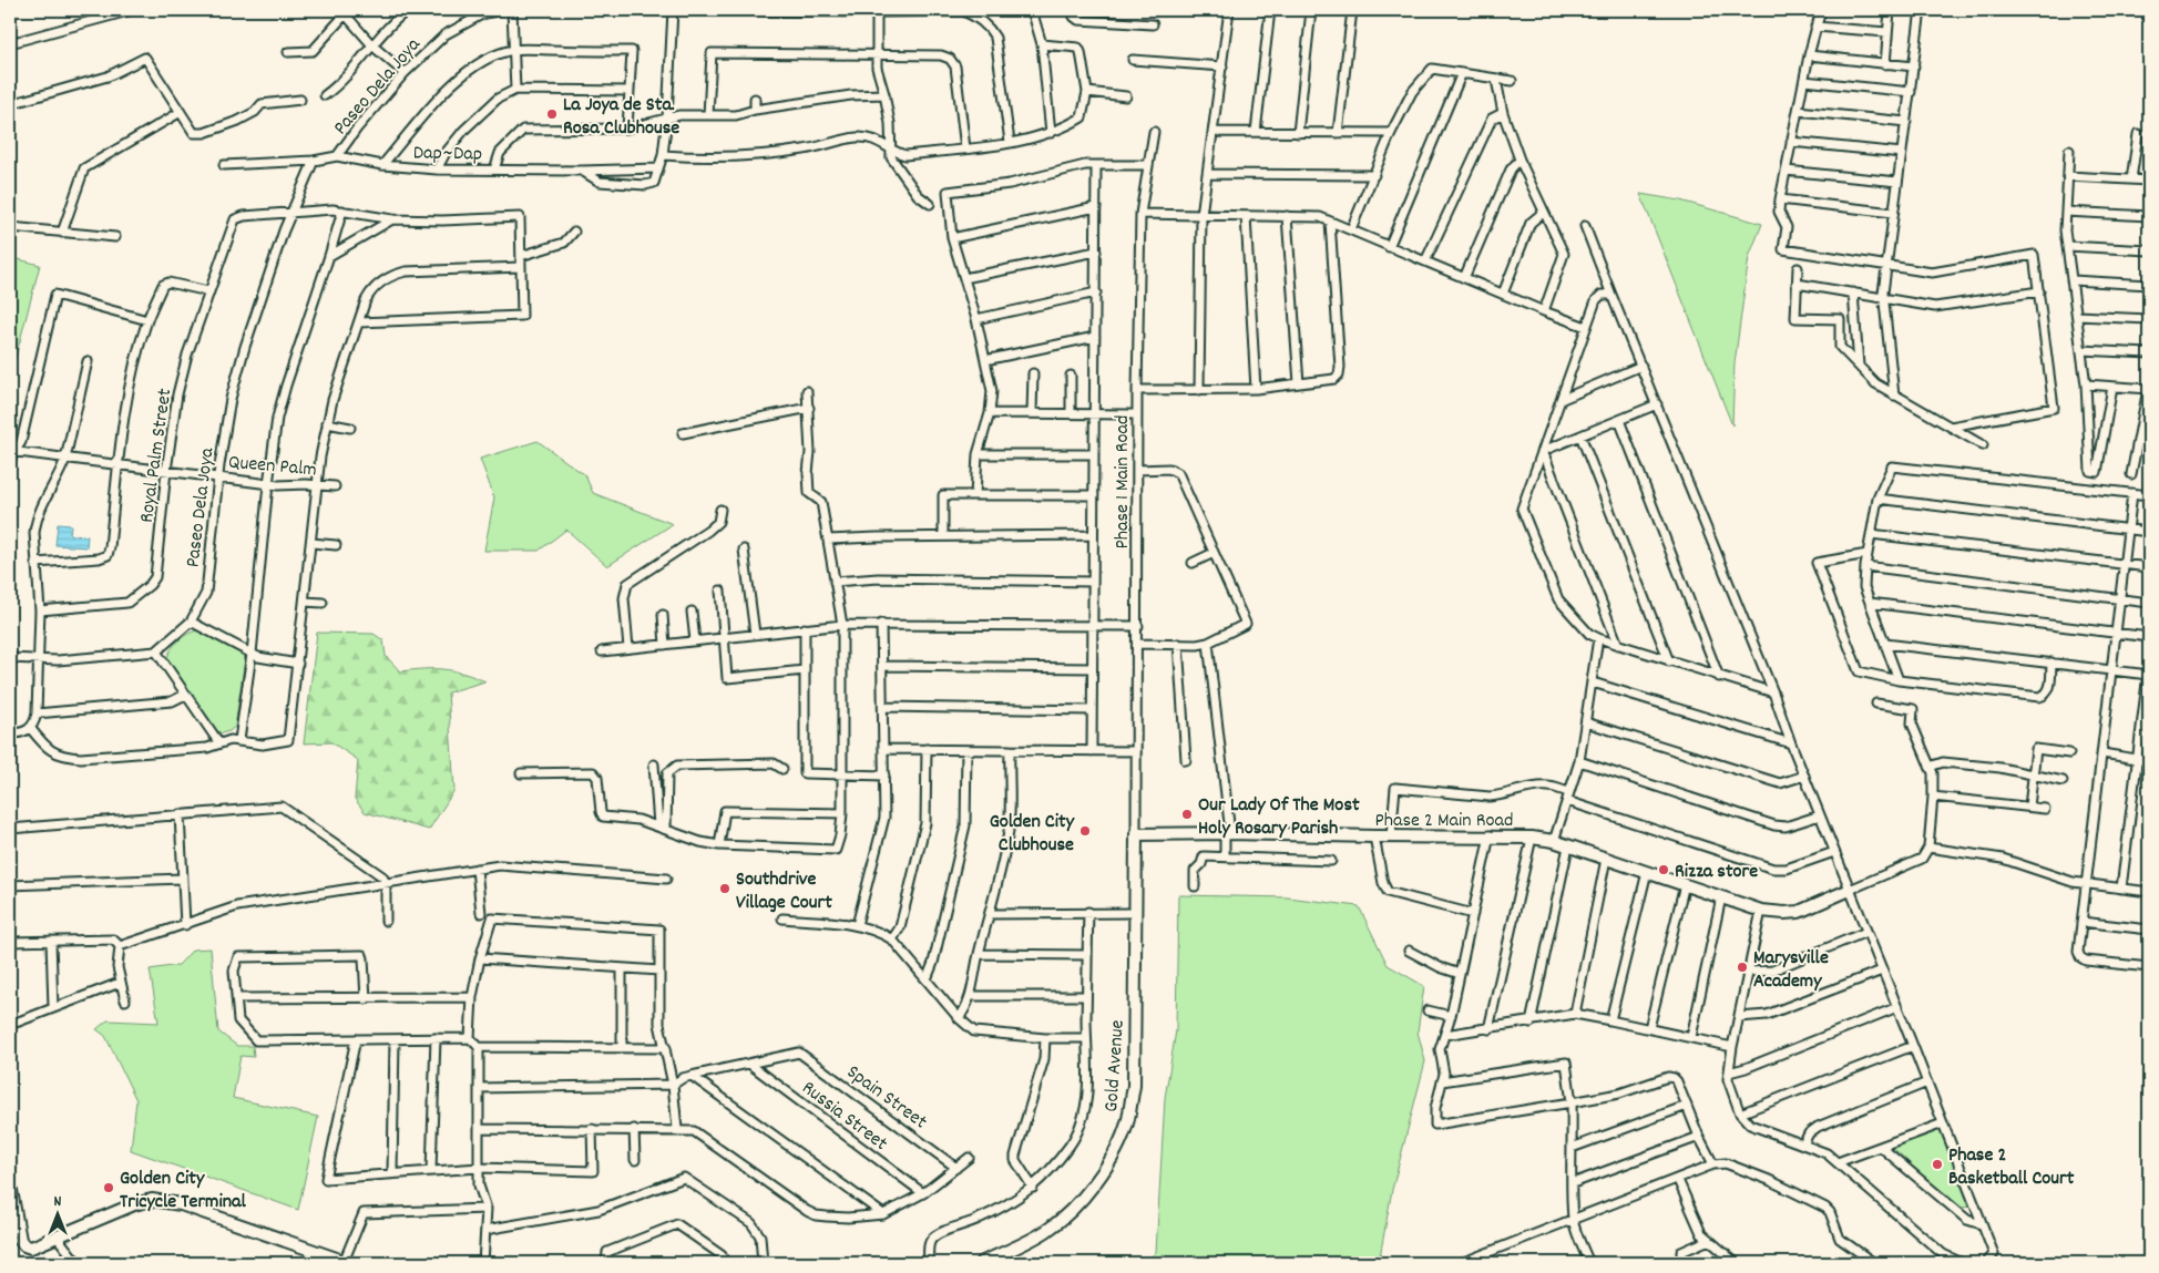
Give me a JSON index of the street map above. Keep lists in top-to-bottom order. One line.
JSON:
{"streets":{"street":["Paseo Dela Joya","Dap~Dap","Royal Palm Street","Queen Palm","Phase 1 Main Road","Phase 2 Main Road","Gold Avenue","Spain Street","Russia Street"]},"crossings":[["Paseo Dela Joya","Dap~Dap"],["Paseo Dela Joya","Royal Palm Street"],["Paseo Dela Joya","Queen Palm"],["Royal Palm Street","Queen Palm"],["Phase 1 Main Road","Phase 2 Main Road"],["Phase 1 Main Road","Gold Avenue"],["Phase 2 Main Road","Gold Avenue"],["Spain Street","Russia Street"]],"places":["La Joya de Sta. Rosa Clubhouse","Our Lady Of The Most Holy Rosary Parish","Golden City Clubhouse","Rizza store","Southdrive Village Court","Marysville Academy","Phase 2 Basketball Court","Golden City Tricycle Terminal"],"north":"top"}
